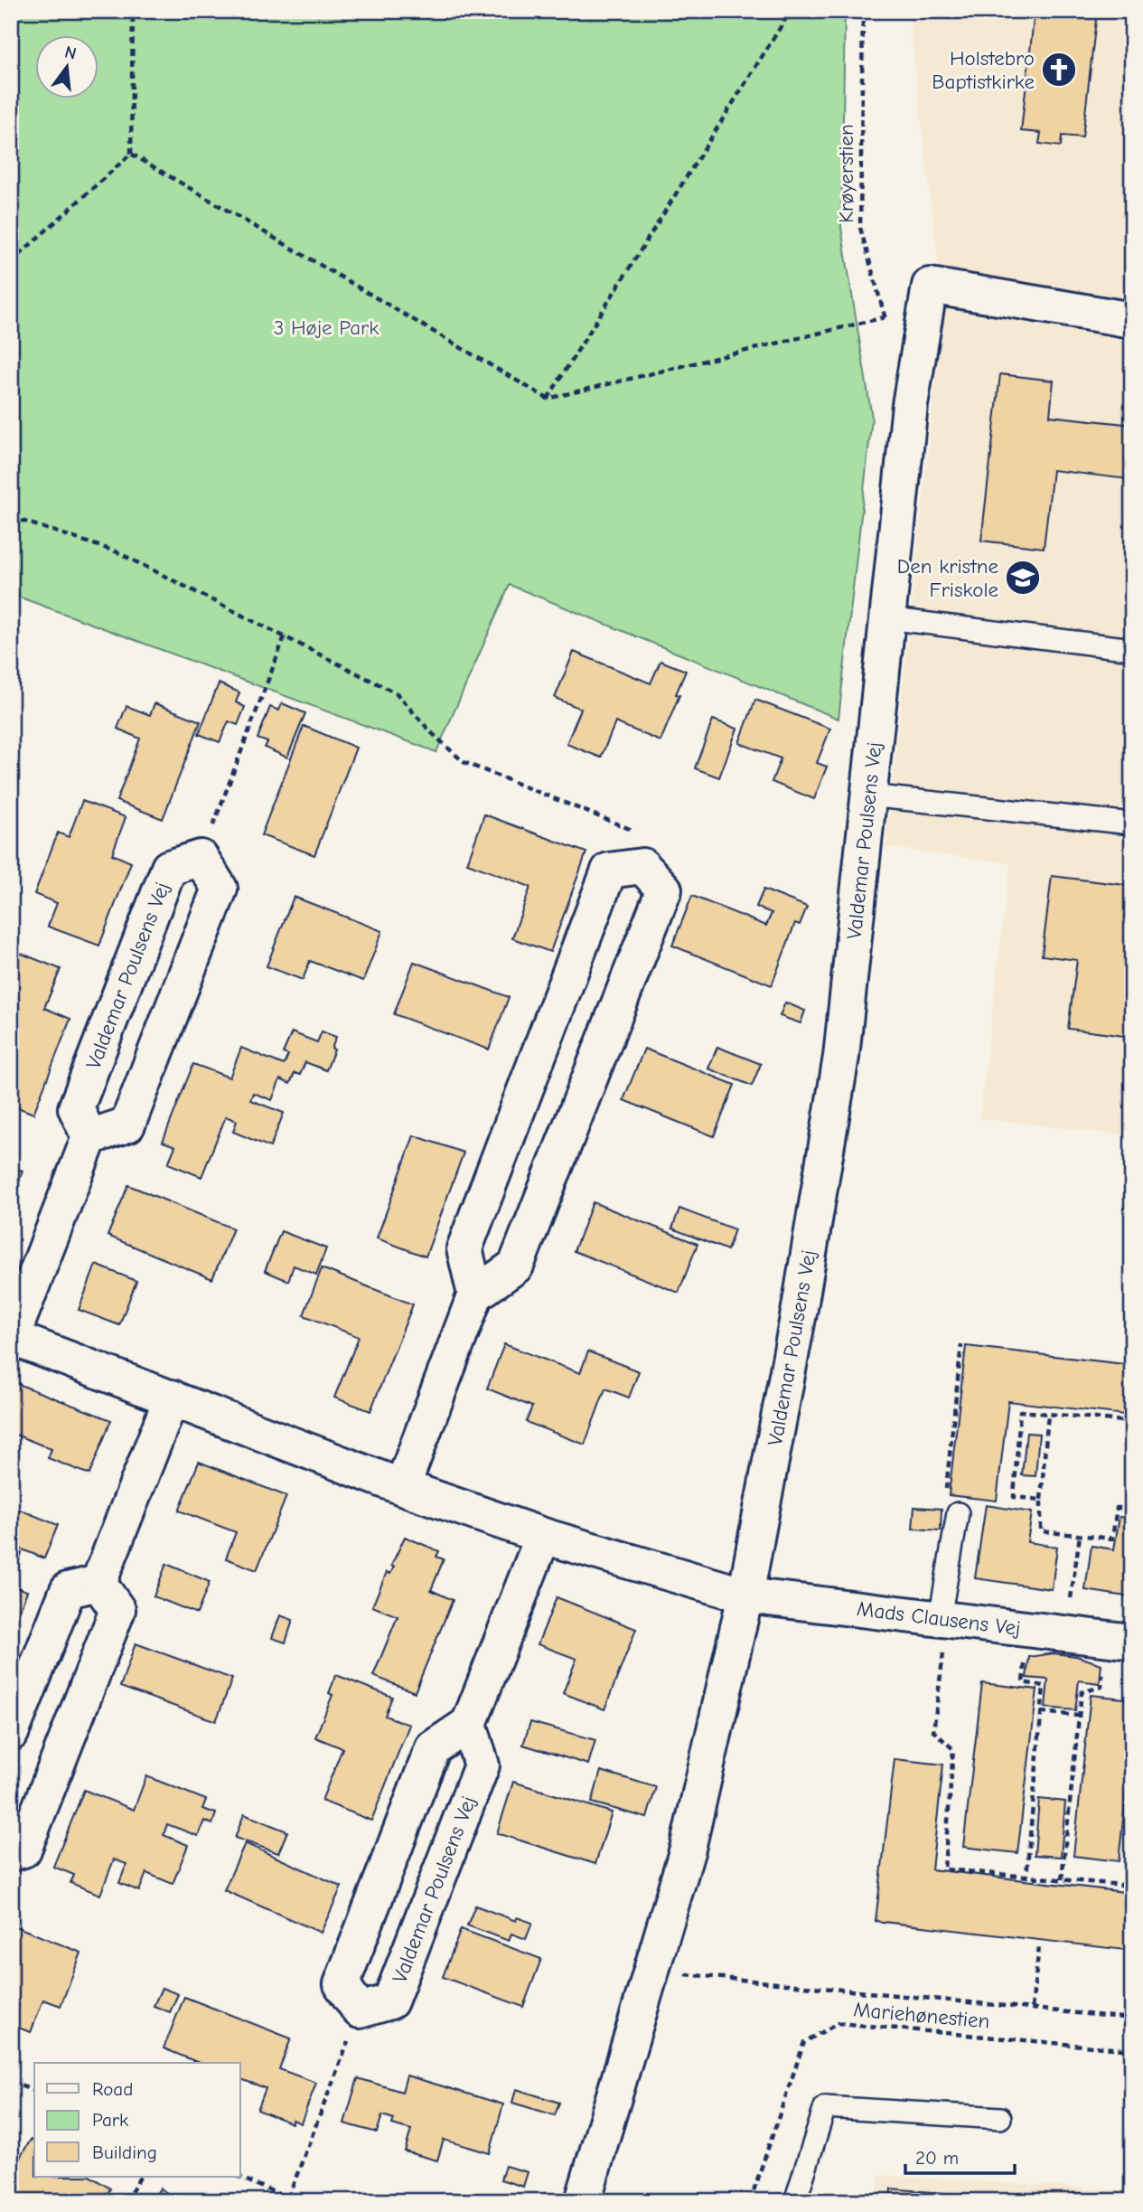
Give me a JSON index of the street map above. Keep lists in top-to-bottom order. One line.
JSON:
{"streets":{"street":["Valdemar Poulsens Vej","Mads Clausens Vej"],"path":["Krøyerstien","Mariehønestien"]},"crossings":[["Valdemar Poulsens Vej","Mads Clausens Vej"]],"parks":["3 Høje Park"],"places":{"church":["Holstebro Baptistkirke"],"school or university":["Den kristne Friskole"]},"legend":["Road","Park","Building"],"scale_bar":"20 m","north":"top"}
